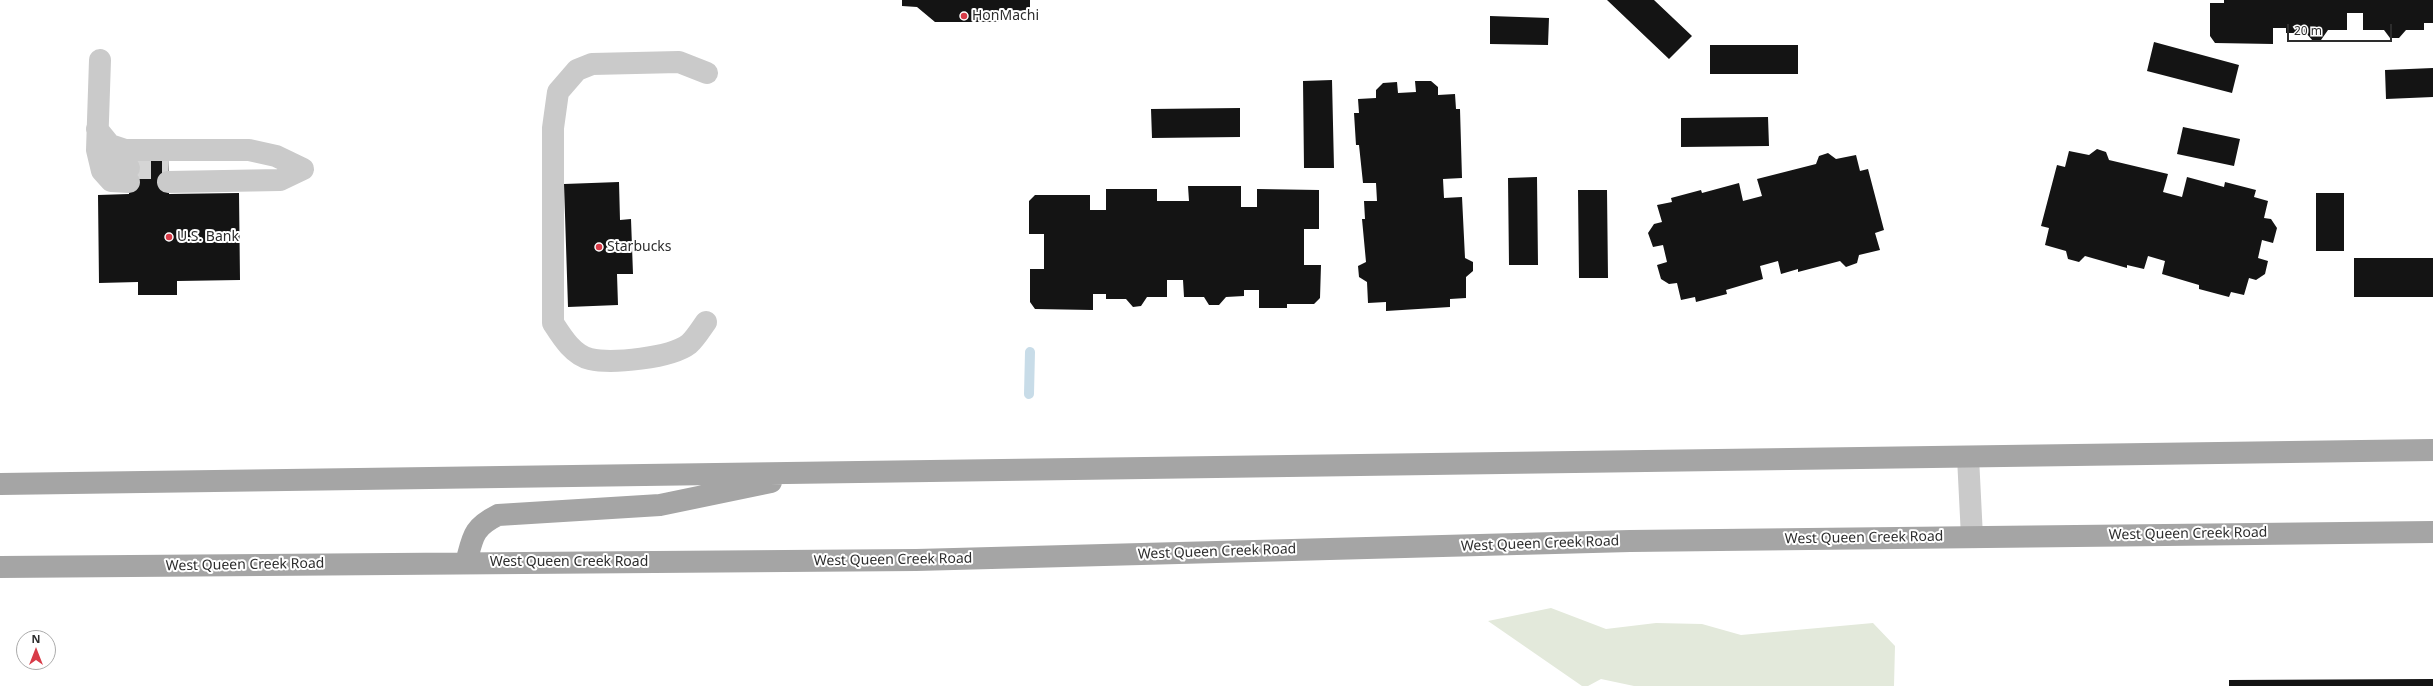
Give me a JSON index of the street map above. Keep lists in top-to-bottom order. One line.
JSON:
{"streets":{"main road":["West Queen Creek Road"]},"places":["HonMachi","U.S. Bank","Starbucks"],"scale_bar":"20 m","north":"top"}
